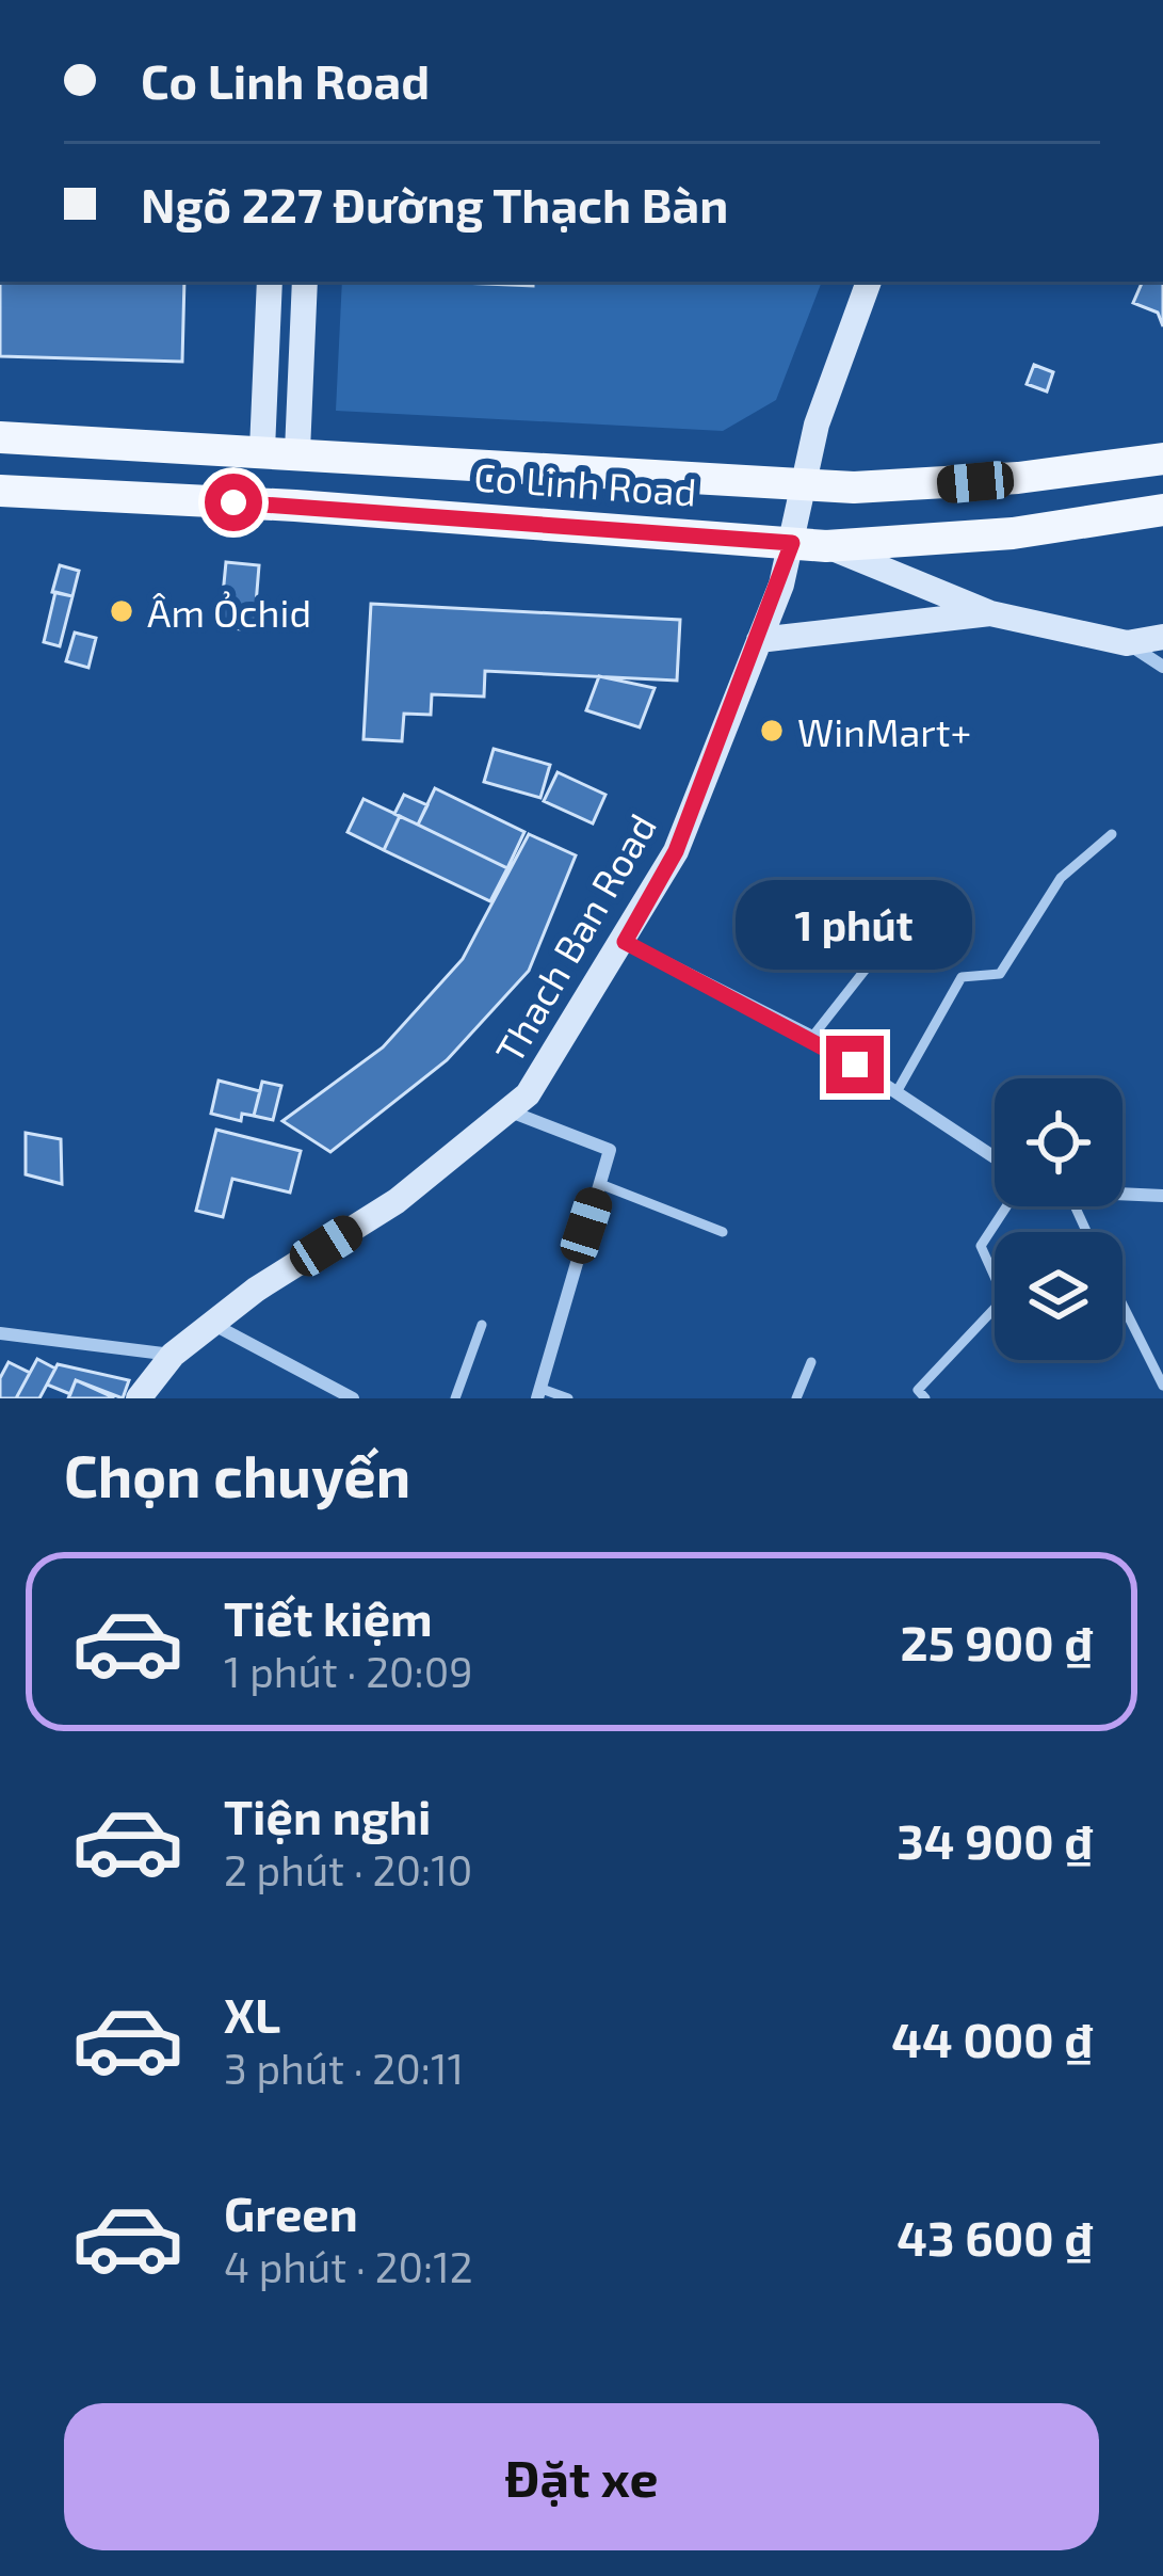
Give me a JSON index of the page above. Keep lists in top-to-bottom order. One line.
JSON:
{"streets":{"main road":["Co Linh Road","Thach Ban Road"]},"crossings":[["Co Linh Road","Thach Ban Road"]],"places":["Âm Ỏchid","WinMart+"],"page":{"banner":["Co Linh Road","Ngõ 227 Đường Thạch Bàn"],"bubble":"1 phút","heading":"Chọn chuyến","list":[{"name":"Tiết kiệm","note":"1 phút · 20:09","value":"25 900 ₫"},{"name":"Tiện nghi","note":"2 phút · 20:10","value":"34 900 ₫"},{"name":"XL","note":"3 phút · 20:11","value":"44 000 ₫"},{"name":"Green","note":"4 phút · 20:12","value":"43 600 ₫"}],"buttons":"Đặt xe"}}
